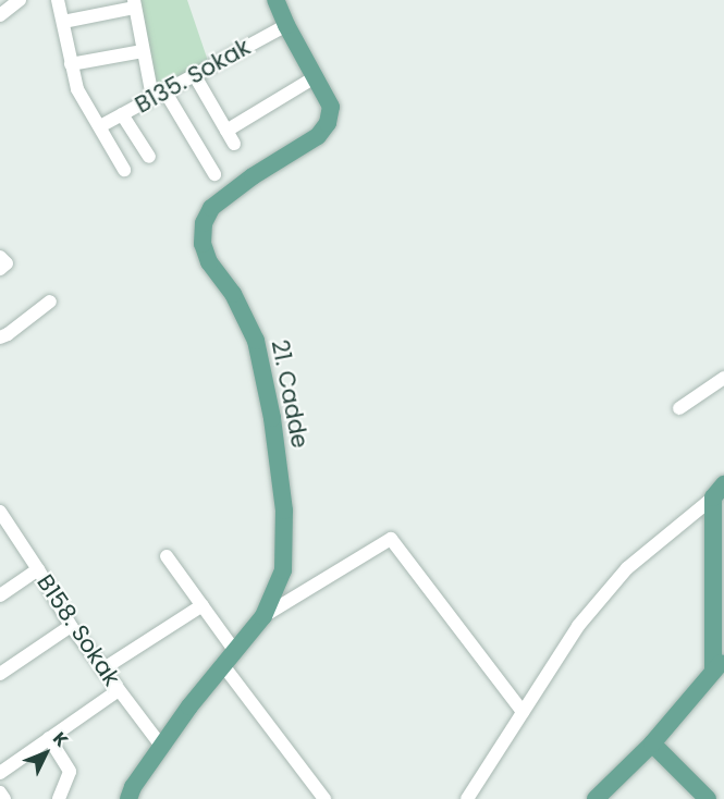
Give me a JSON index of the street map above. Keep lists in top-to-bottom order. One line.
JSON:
{"streets":{"main road":["21. Cadde"],"street":["B135. Sokak","B158. Sokak"]},"crossings":[["B135. Sokak","21. Cadde"],["21. Cadde","B158. Sokak"]],"north":"top right"}
